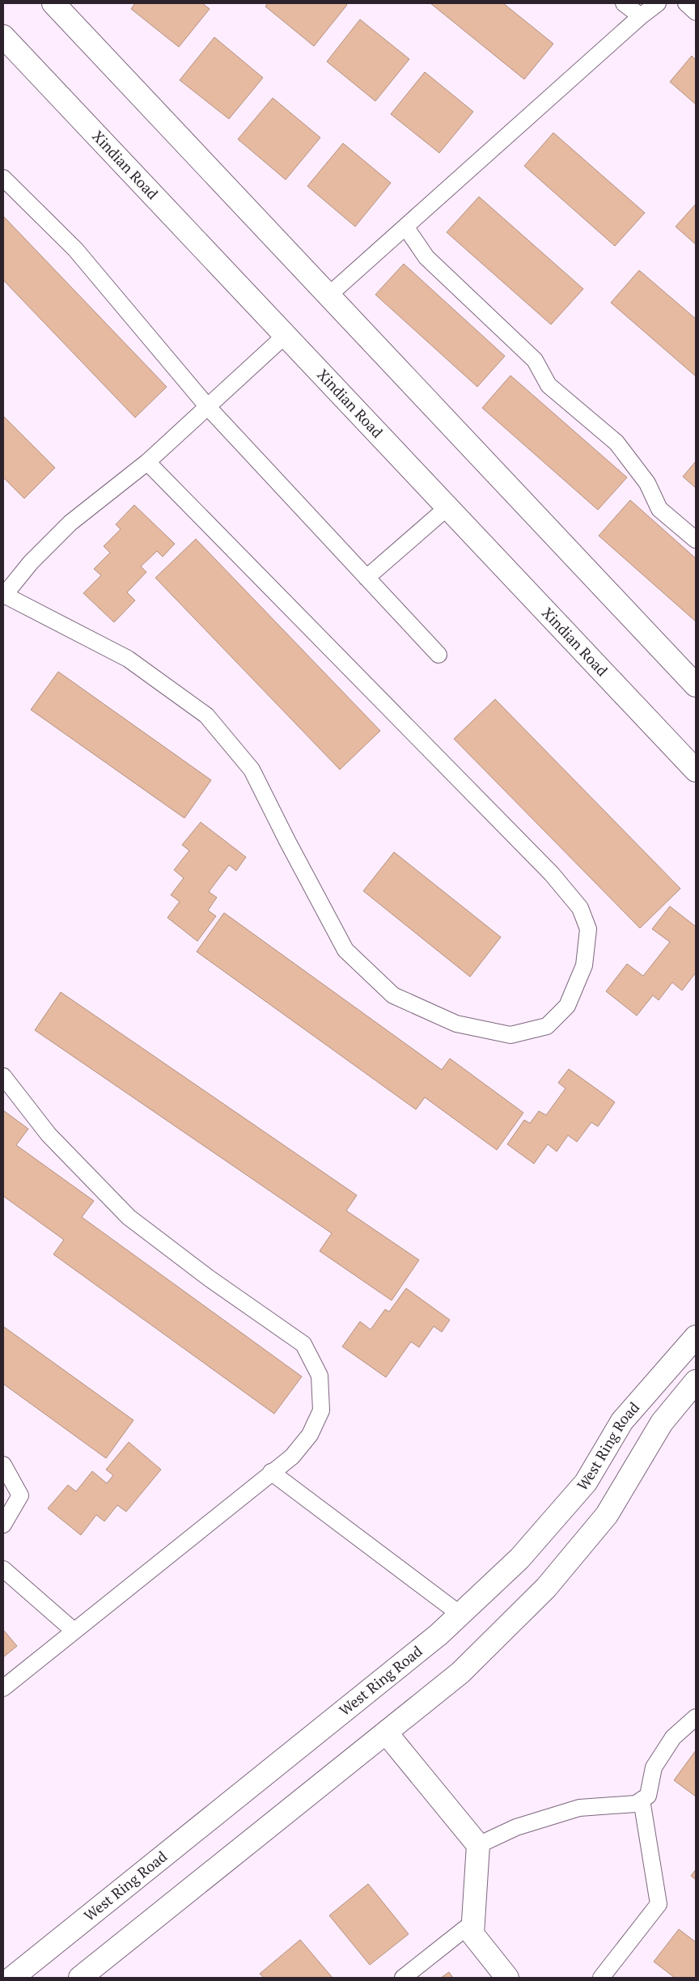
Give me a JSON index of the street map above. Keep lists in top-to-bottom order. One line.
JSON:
{"streets":{"main road":["Xindian Road","West Ring Road"]}}
